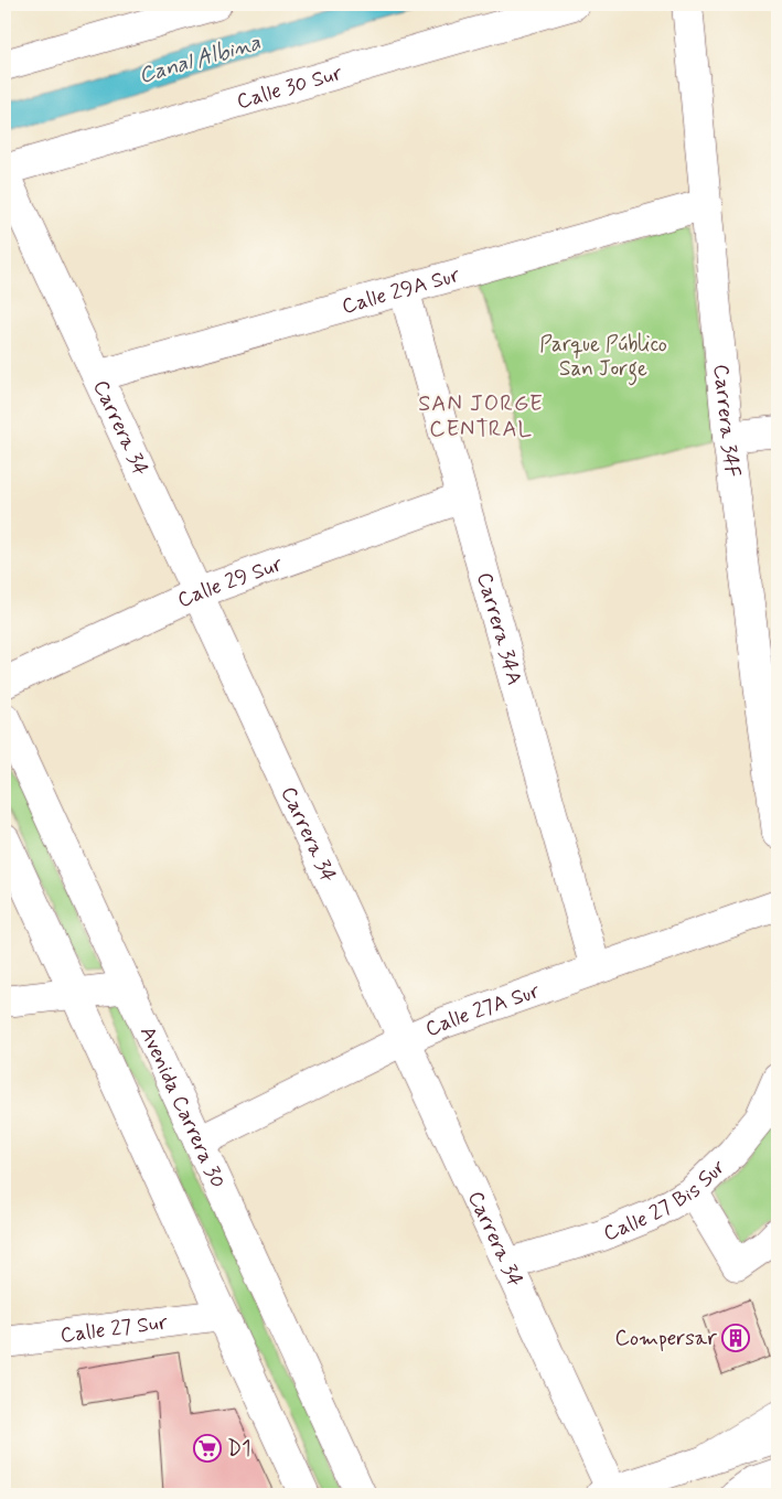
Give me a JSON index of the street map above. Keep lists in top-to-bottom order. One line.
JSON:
{"streets":{"main road":["Calle 30 Sur","Calle 29A Sur","Carrera 34F","Carrera 34","Calle 29 Sur","Carrera 34A","Calle 27A Sur","Avenida Carrera 30","Calle 27 Bis Sur","Calle 27 Sur"]},"crossings":[["Calle 29A Sur","Carrera 34F"],["Calle 29A Sur","Carrera 34"],["Calle 29A Sur","Carrera 34A"],["Carrera 34","Calle 29 Sur"],["Carrera 34","Calle 27A Sur"],["Carrera 34","Calle 27 Bis Sur"],["Calle 29 Sur","Carrera 34A"],["Carrera 34A","Calle 27A Sur"],["Calle 27A Sur","Avenida Carrera 30"]],"districts":["SAN JORGE CENTRAL"],"water":["Canal Albina"],"parks":["Parque Público San Jorge"],"places":{"building":["Compersar"],"supermarket":["D1"]}}
